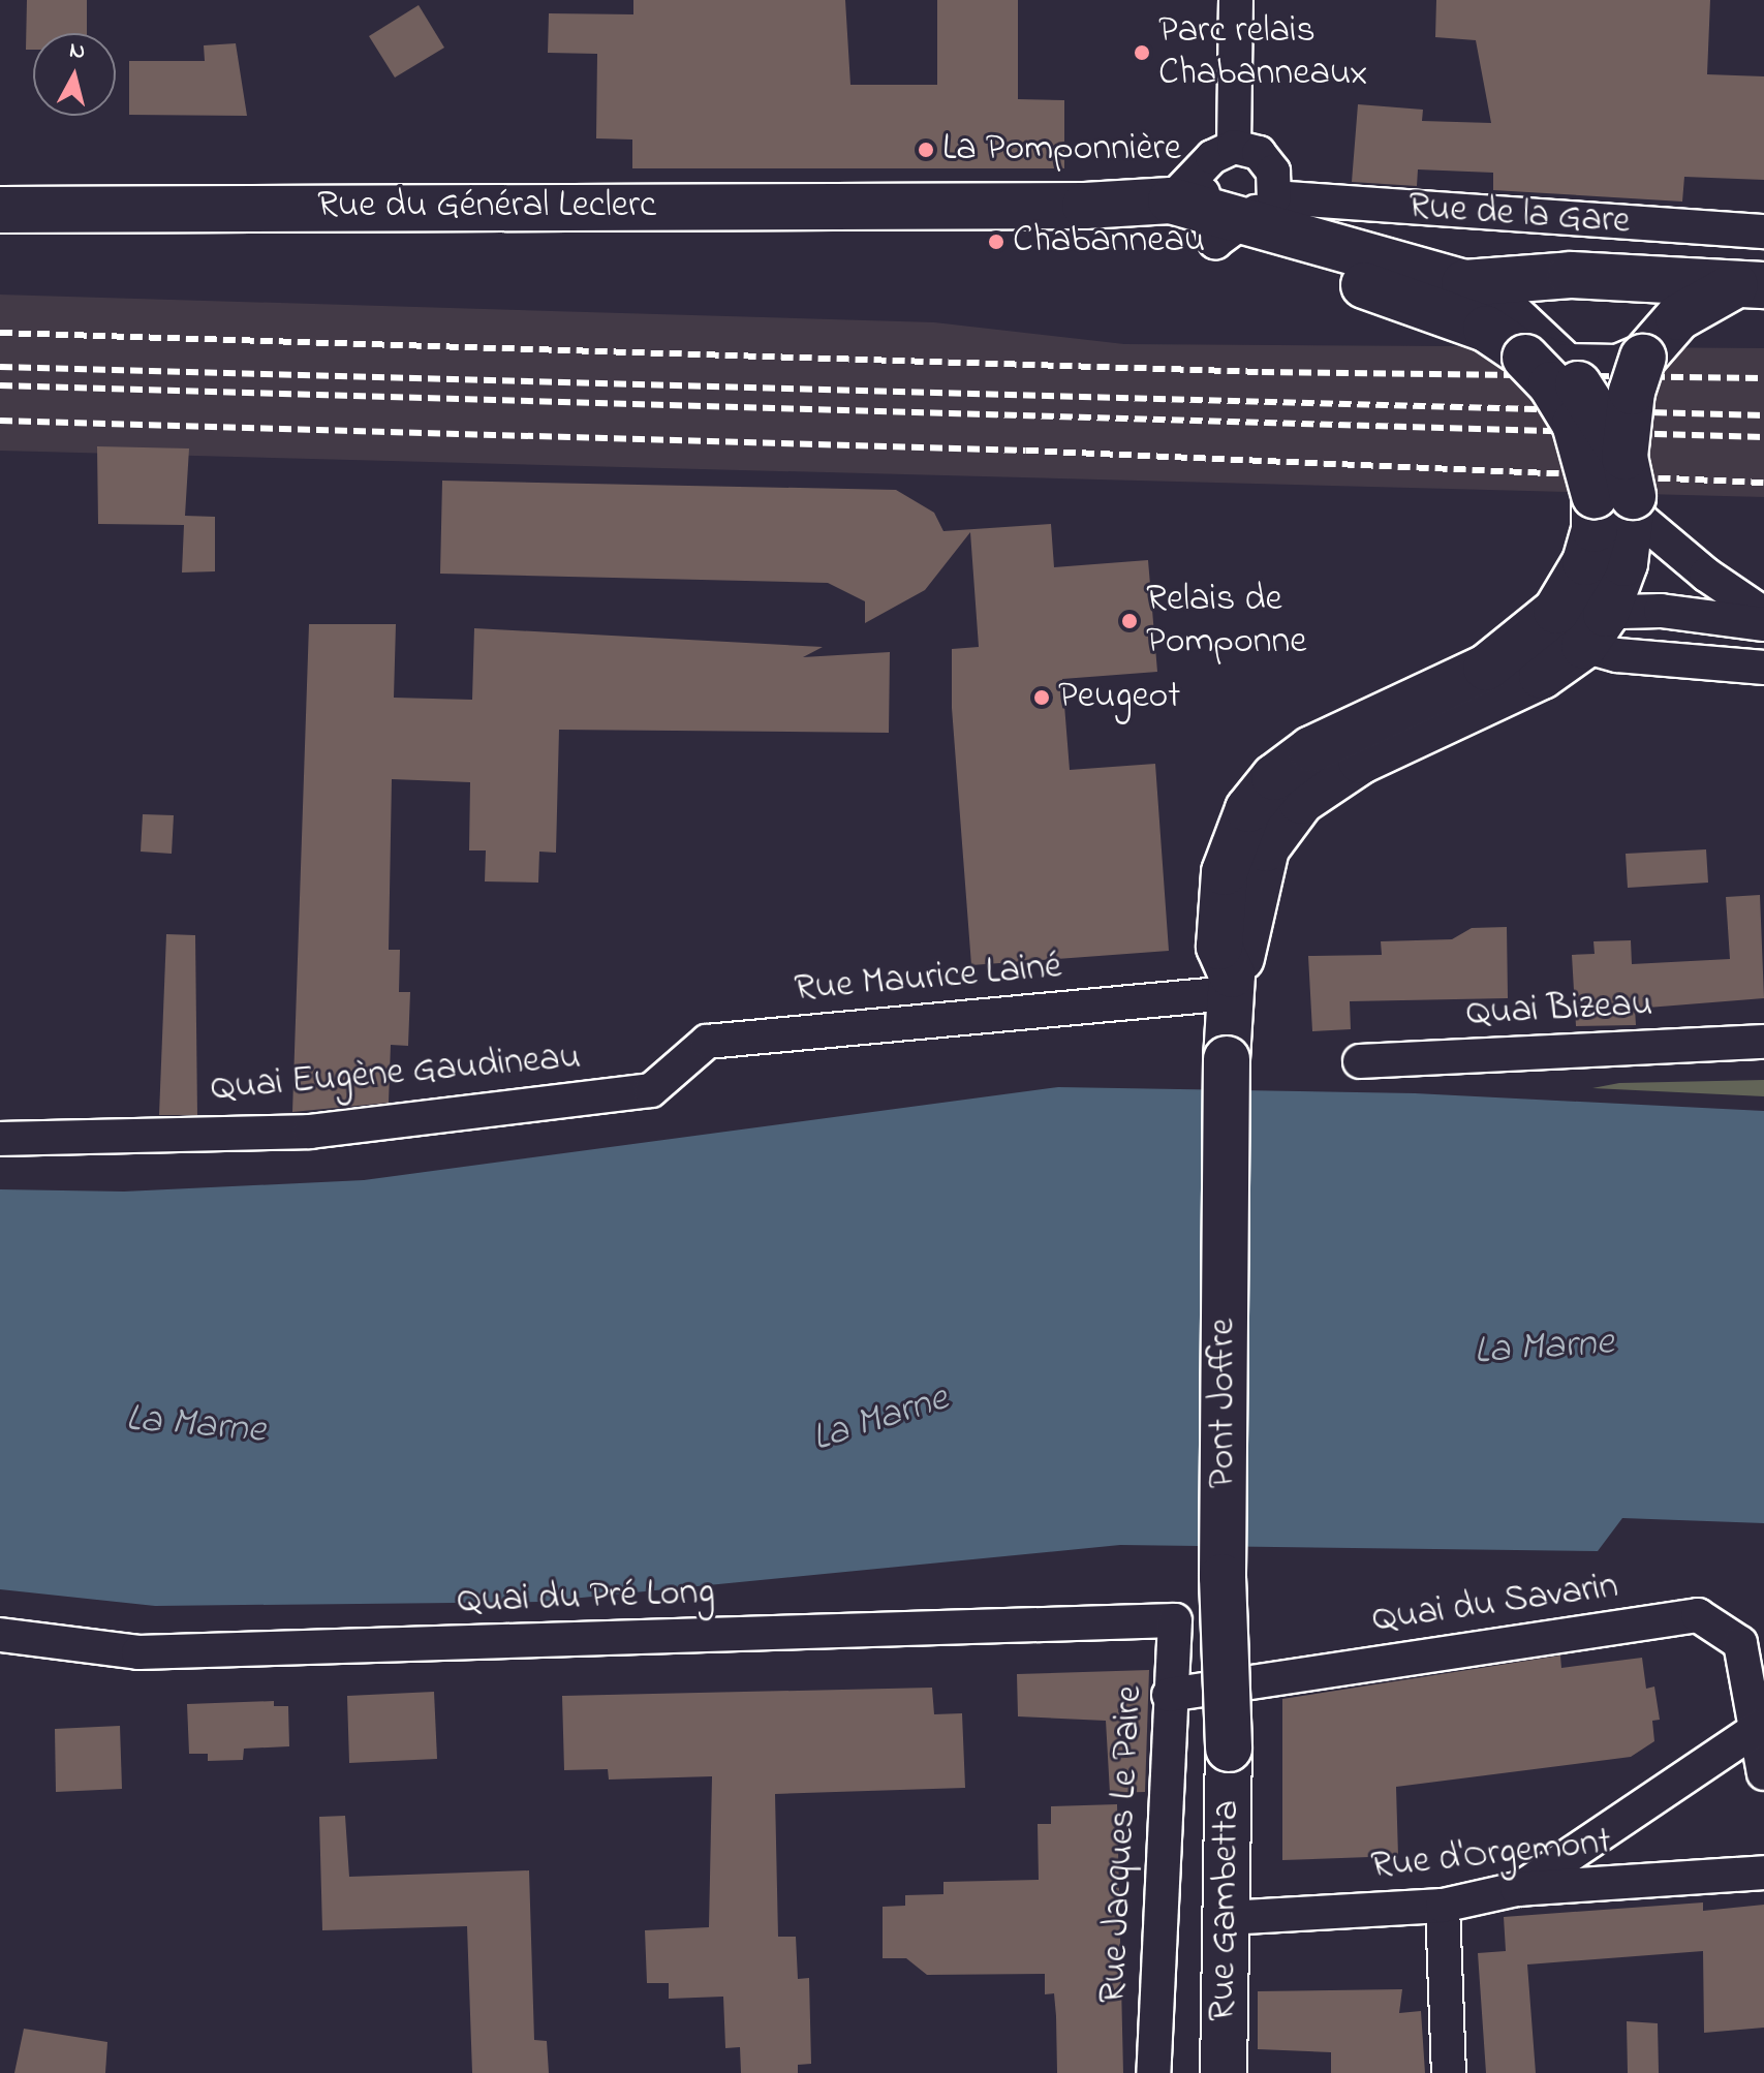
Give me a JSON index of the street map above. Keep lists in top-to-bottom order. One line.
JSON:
{"streets":{"main road":["Rue du Général Leclerc","Rue de la Gare","Pont Joffre","Rue Gambetta"],"street":["Rue Maurice Lainé","Quai Bizeau","Quai Eugène Gaudineau","Quai du Pré Long","Quai du Savarin","Rue Jacques Le Paire","Rue d'Orgemont"]},"crossings":[["Rue Maurice Lainé","Quai Eugène Gaudineau"],["Rue Maurice Lainé","Pont Joffre"],["Pont Joffre","Rue Gambetta"],["Quai du Pré Long","Rue Jacques Le Paire"],["Quai du Savarin","Rue Jacques Le Paire"],["Rue d'Orgemont","Rue Gambetta"]],"water":["La Marne"],"places":["Parc relais Chabanneaux","La Pomponnière","Chabanneau","Relais de Pomponne","Peugeot"],"north":"top"}
